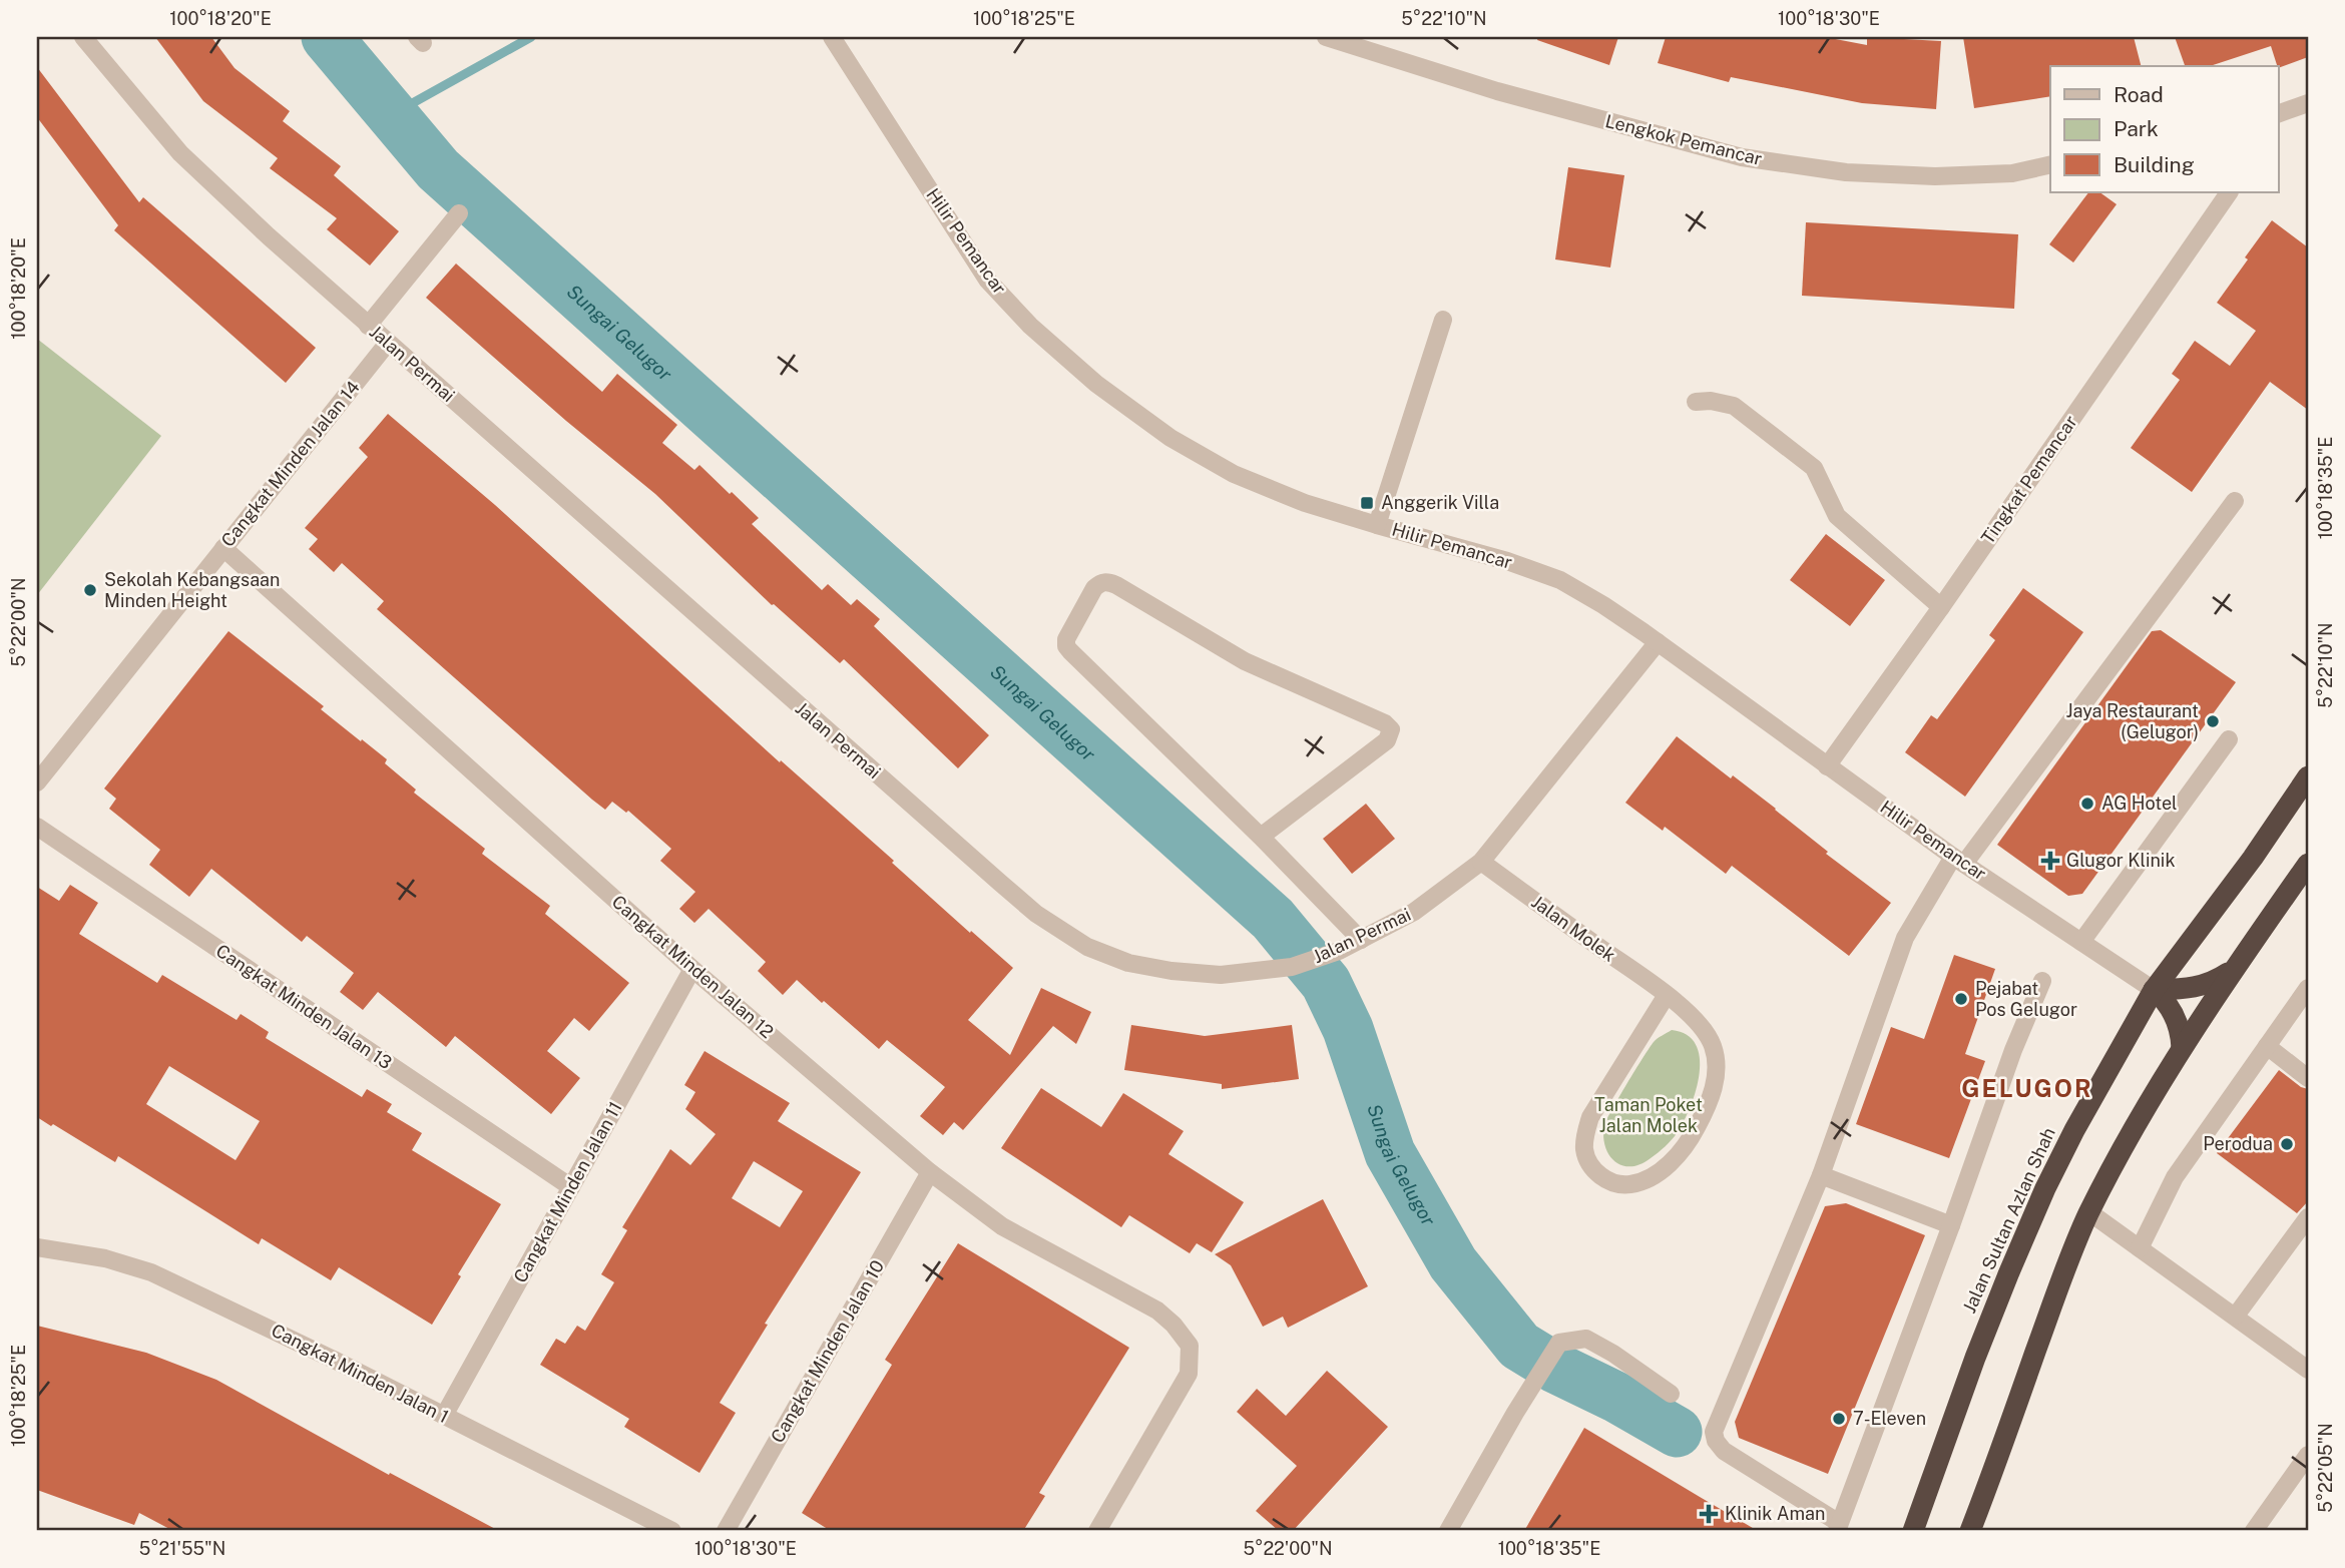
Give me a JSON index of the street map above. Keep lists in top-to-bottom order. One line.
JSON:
{"streets":{"highway":["Jalan Sultan Azlan Shah"],"street":["Lengkok Pemancar","Hilir Pemancar","Jalan Permai","Cangkat Minden Jalan 14","Tingkat Pemancar","Jalan Molek","Cangkat Minden Jalan 12","Cangkat Minden Jalan 13","Cangkat Minden Jalan 11","Cangkat Minden Jalan 10","Cangkat Minden Jalan 1"]},"crossings":[["Hilir Pemancar","Jalan Permai"],["Hilir Pemancar","Tingkat Pemancar"],["Hilir Pemancar","Jalan Sultan Azlan Shah"],["Jalan Permai","Cangkat Minden Jalan 14"],["Jalan Permai","Jalan Molek"],["Cangkat Minden Jalan 14","Cangkat Minden Jalan 12"],["Cangkat Minden Jalan 12","Cangkat Minden Jalan 11"],["Cangkat Minden Jalan 12","Cangkat Minden Jalan 10"],["Cangkat Minden Jalan 13","Cangkat Minden Jalan 11"],["Cangkat Minden Jalan 11","Cangkat Minden Jalan 1"]],"districts":["GELUGOR"],"water":["Sungai Gelugor"],"parks":["Taman Poket Jalan Molek"],"places":{"transit":["Anggerik Villa"],"other":["Sekolah Kebangsaan Minden Height","Jaya Restaurant (Gelugor)","AG Hotel","Pejabat Pos Gelugor","Perodua","7-Eleven"],"health":["Glugor Klinik","Klinik Aman"]},"legend":["Road","Park","Building"],"coordinates":["100°18'20\"E","100°18'25\"E","5°22'10\"N","100°18'30\"E","100°18'35\"E","5°22'00\"N","5°22'05\"N","5°21'55\"N"]}
